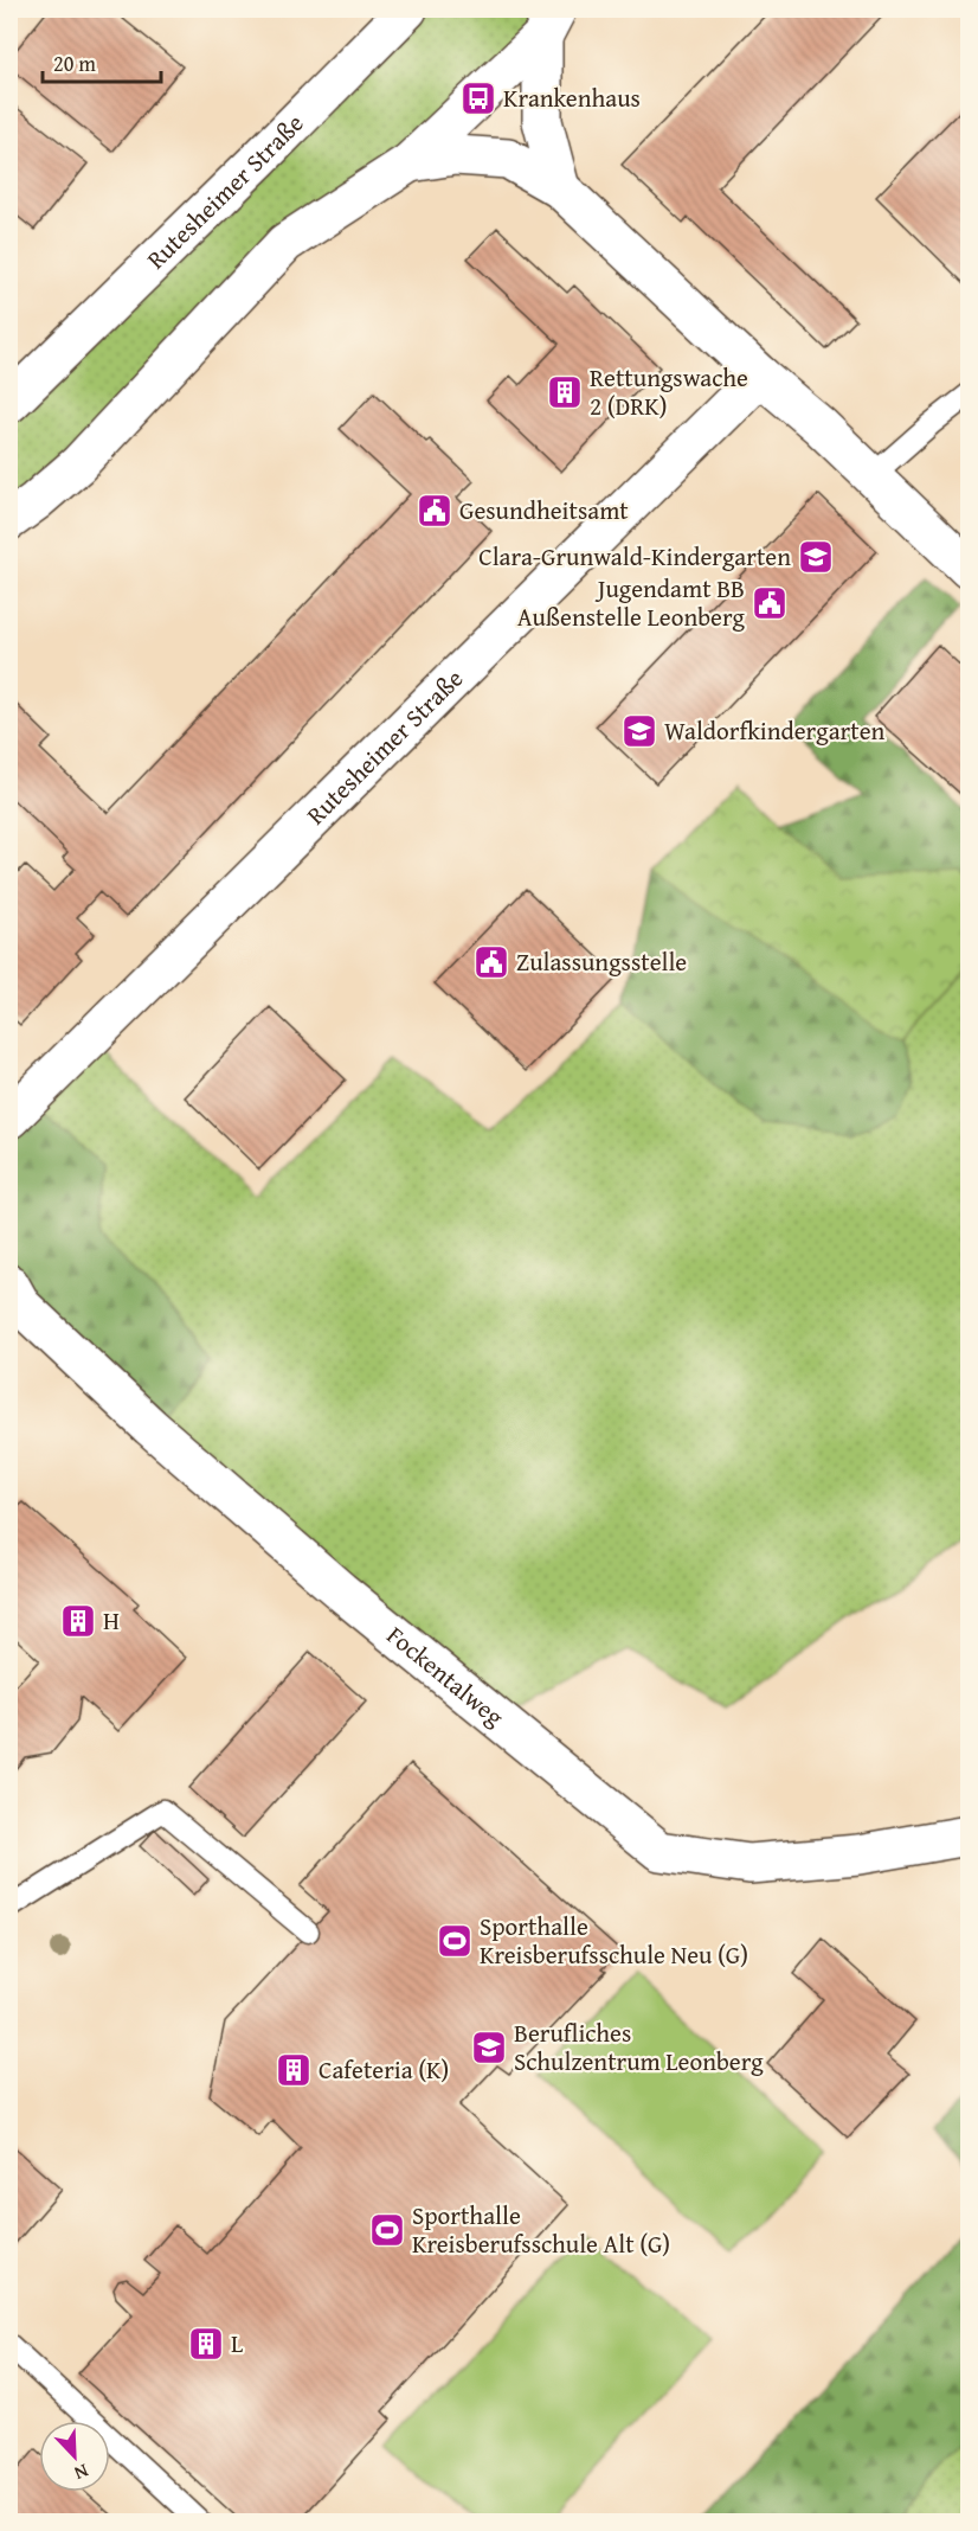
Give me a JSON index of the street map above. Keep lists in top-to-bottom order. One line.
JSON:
{"streets":{"street":["Rutesheimer Straße","Fockentalweg"]},"places":{"bus stop":["Krankenhaus"],"building":["Rettungswache 2 (DRK)","H","Cafeteria (K)","L"],"public building":["Gesundheitsamt","Jugendamt BB Außenstelle Leonberg","Zulassungsstelle"],"school or university":["Clara-Grunwald-Kindergarten","Waldorfkindergarten","Berufliches Schulzentrum Leonberg"],"sports":["Sporthalle Kreisberufsschule Neu (G)","Sporthalle Kreisberufsschule Alt (G)"]},"scale_bar":"20 m","north":"bottom right"}
